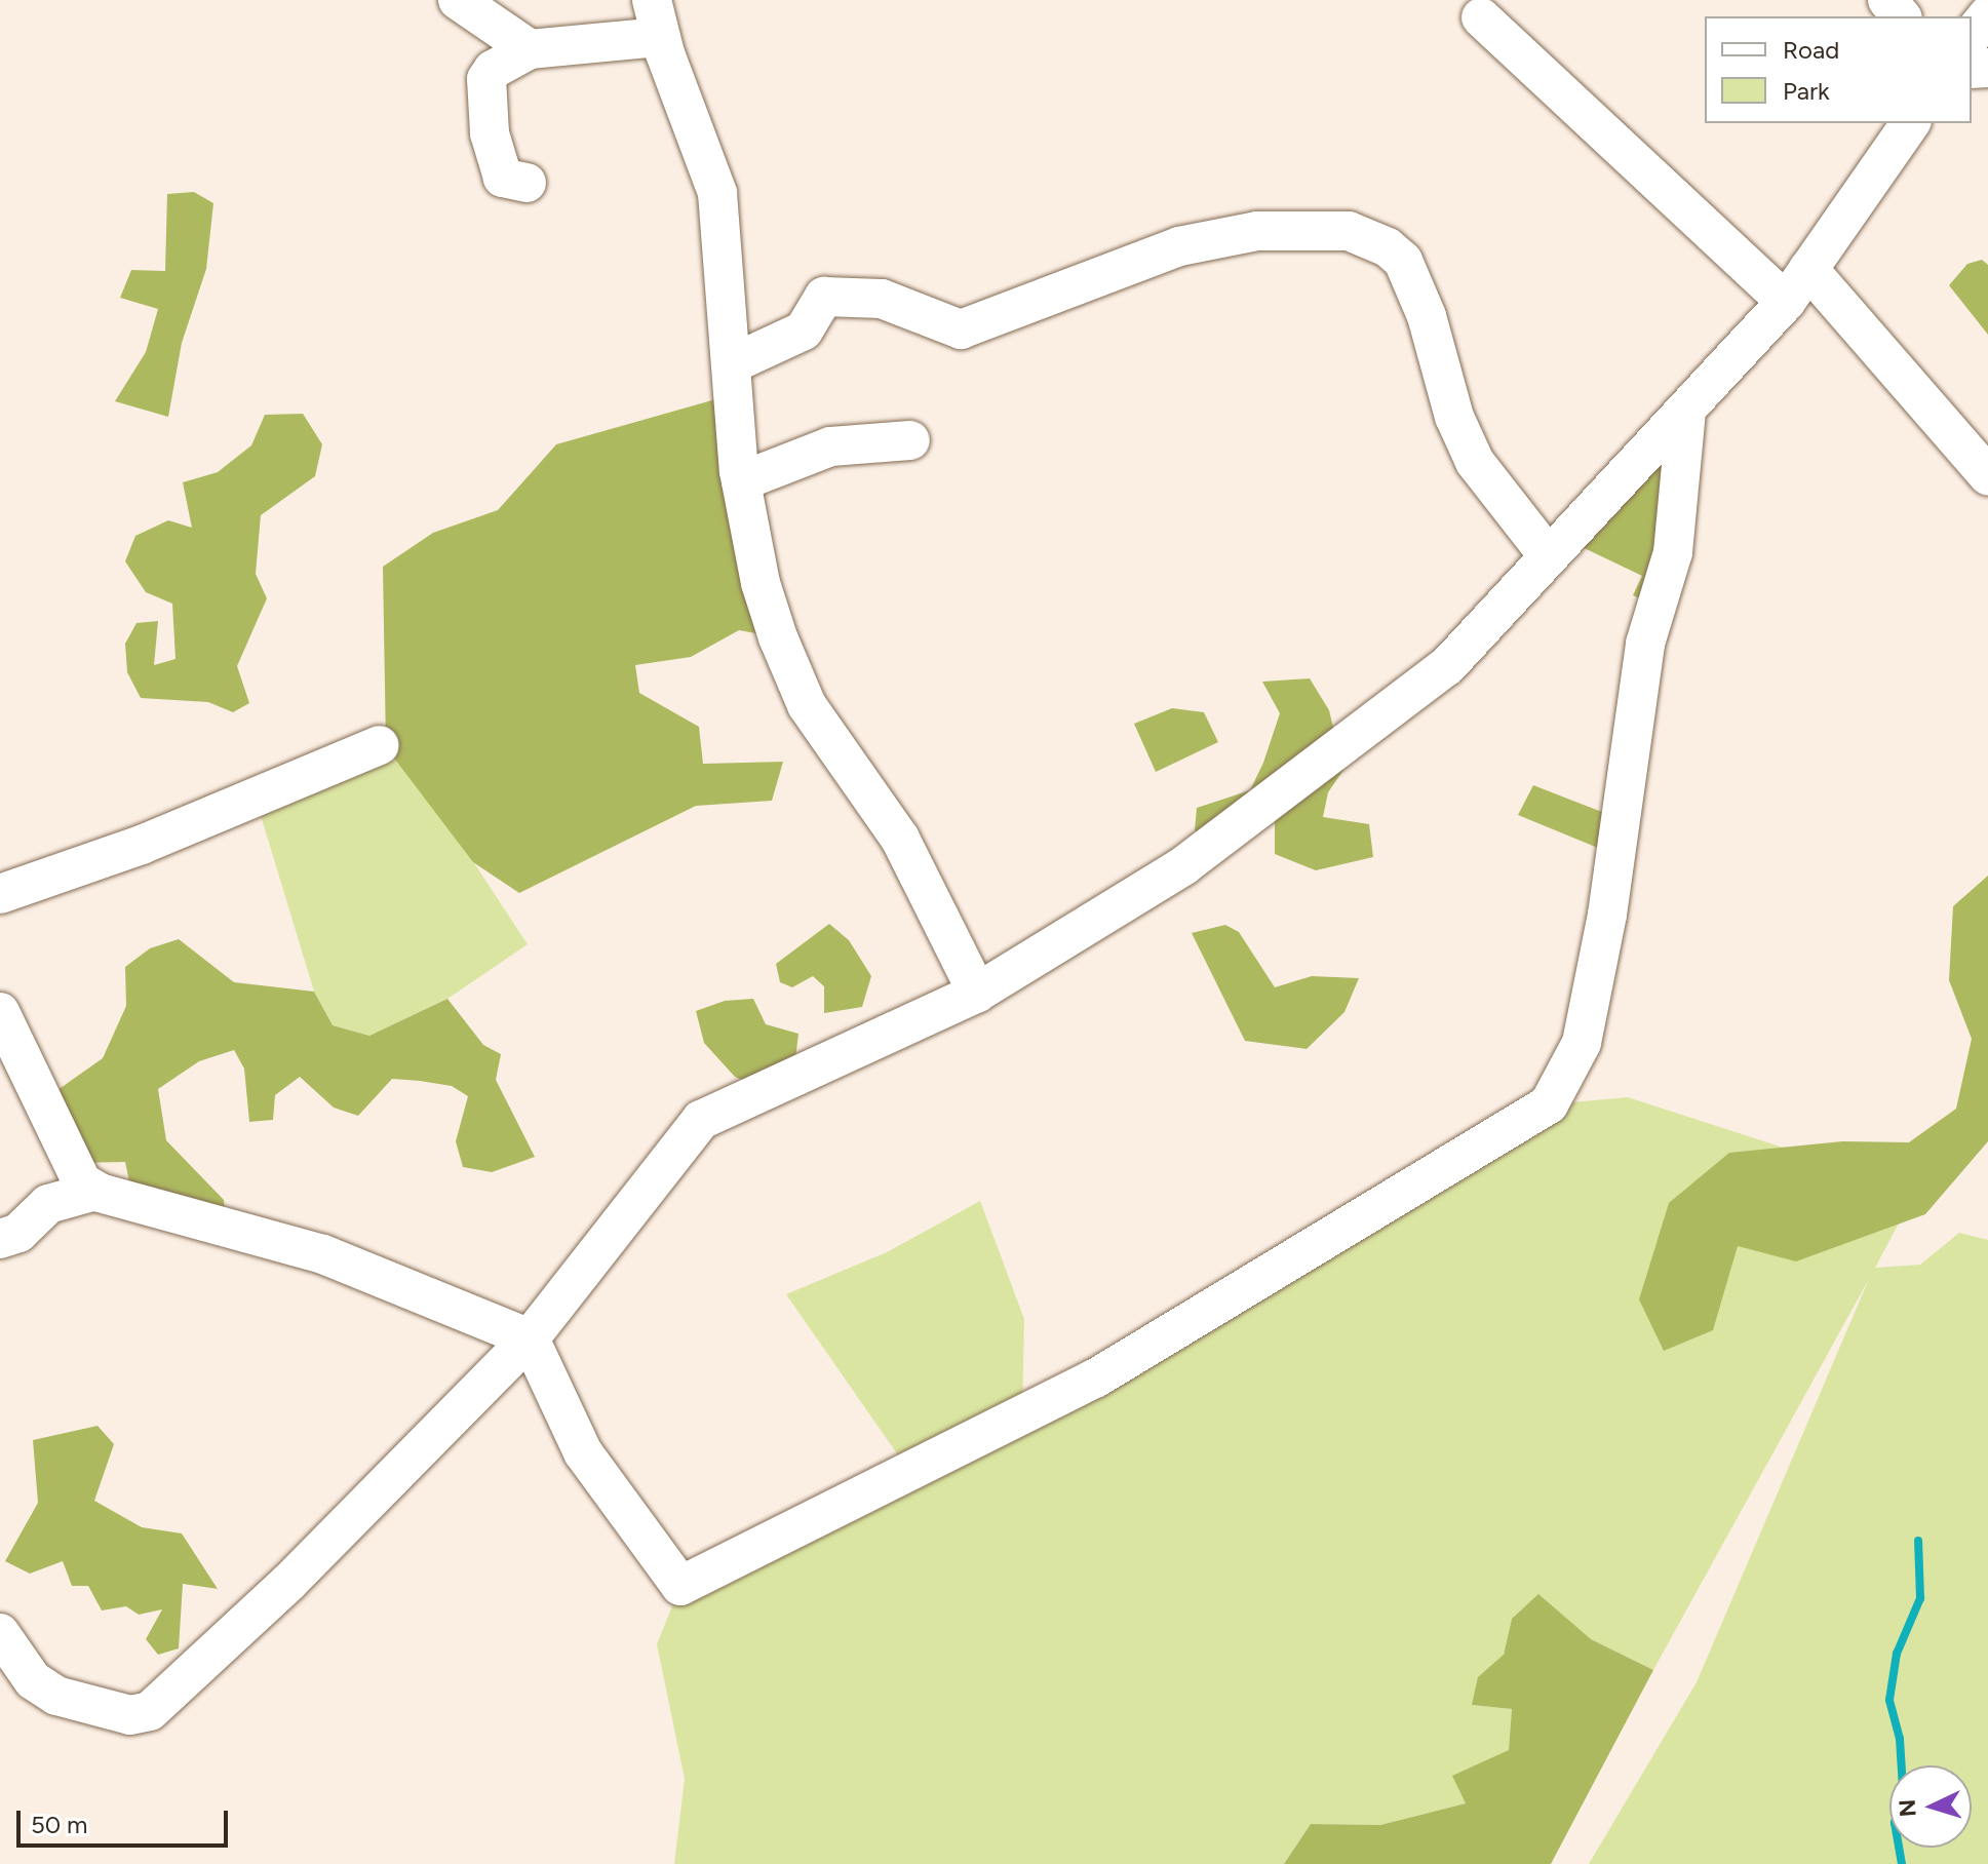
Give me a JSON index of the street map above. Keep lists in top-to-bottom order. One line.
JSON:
{"legend":["Road","Park"],"scale_bar":"50 m","north":"left"}
